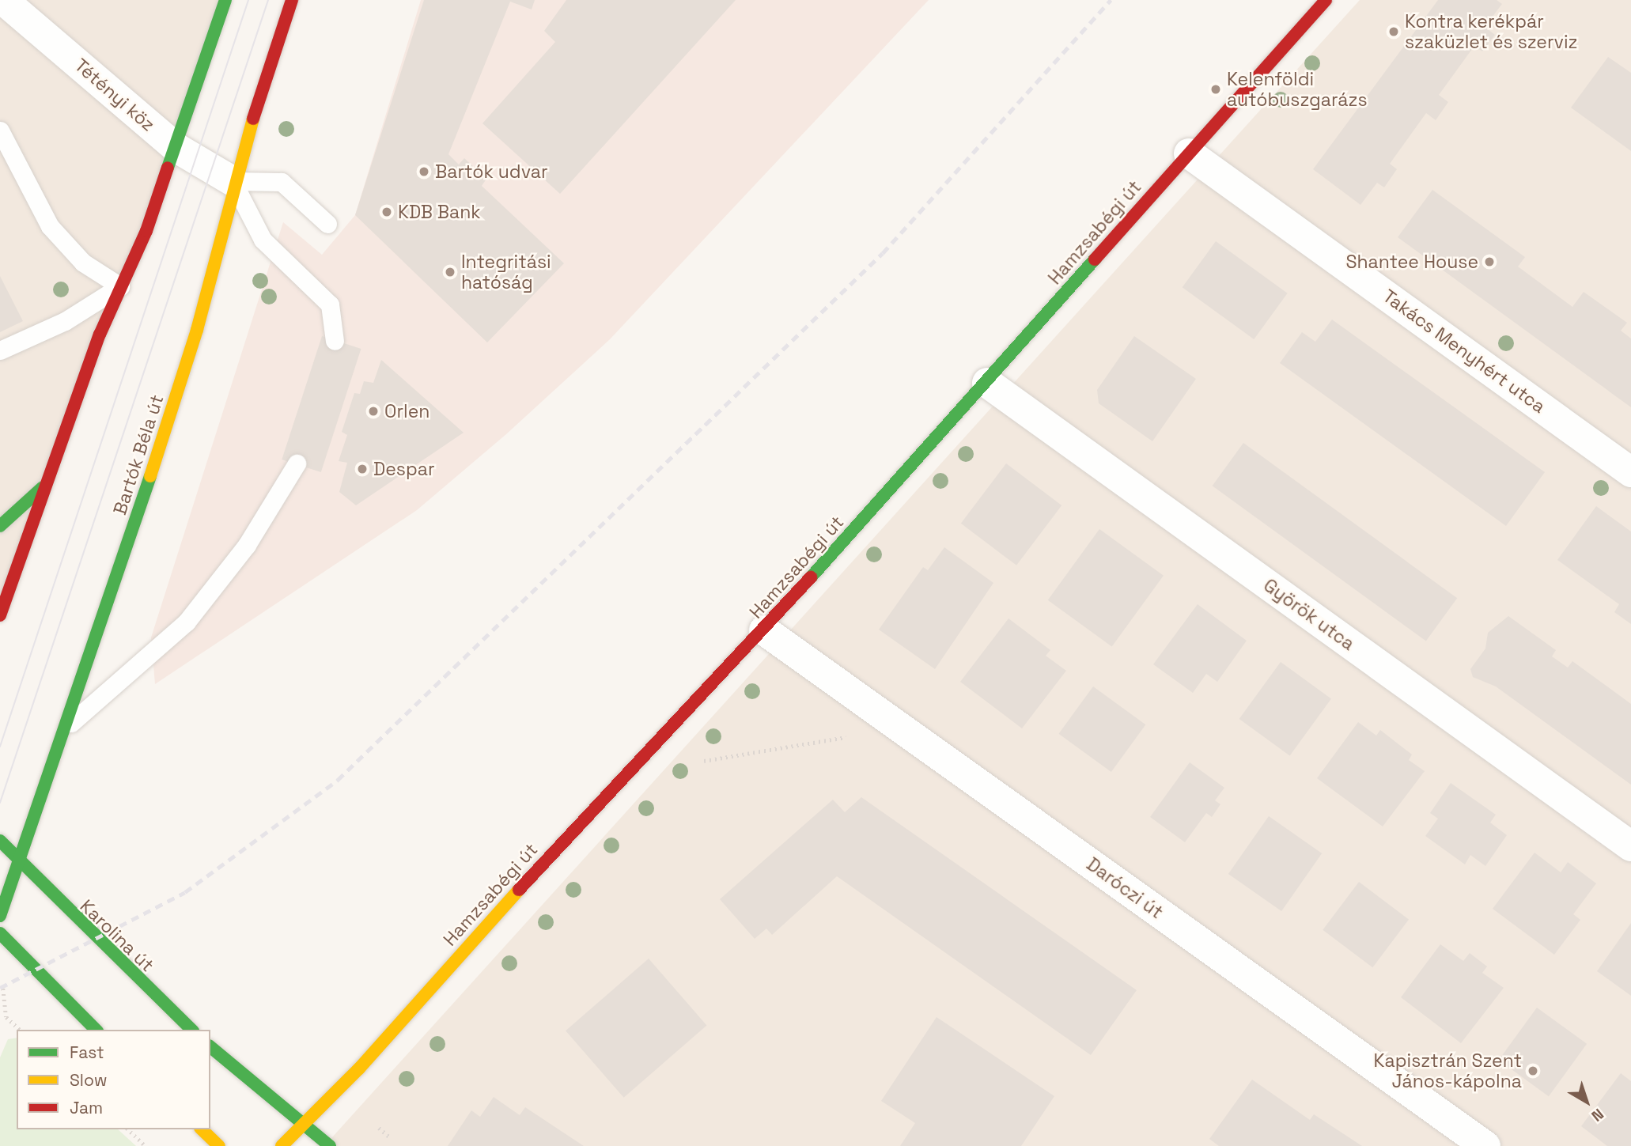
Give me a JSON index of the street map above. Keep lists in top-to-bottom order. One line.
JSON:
{"streets":{"street":["Tétényi köz","Hamzsabégi út","Takács Menyhért utca","Bartók Béla út","Györök utca","Daróczi út","Karolina út"]},"crossings":[["Tétényi köz","Bartók Béla út"],["Hamzsabégi út","Takács Menyhért utca"],["Hamzsabégi út","Györök utca"],["Hamzsabégi út","Daróczi út"],["Bartók Béla út","Karolina út"]],"places":["Kontra kerékpár szaküzlet és szerviz","Kelenföldi autóbuszgarázs","Bartók udvar","KDB Bank","Shantee House","Integritási hatóság","Orlen","Despar","Kapisztrán Szent János-kápolna"],"legend":["Fast","Slow","Jam"],"north":"bottom right"}
